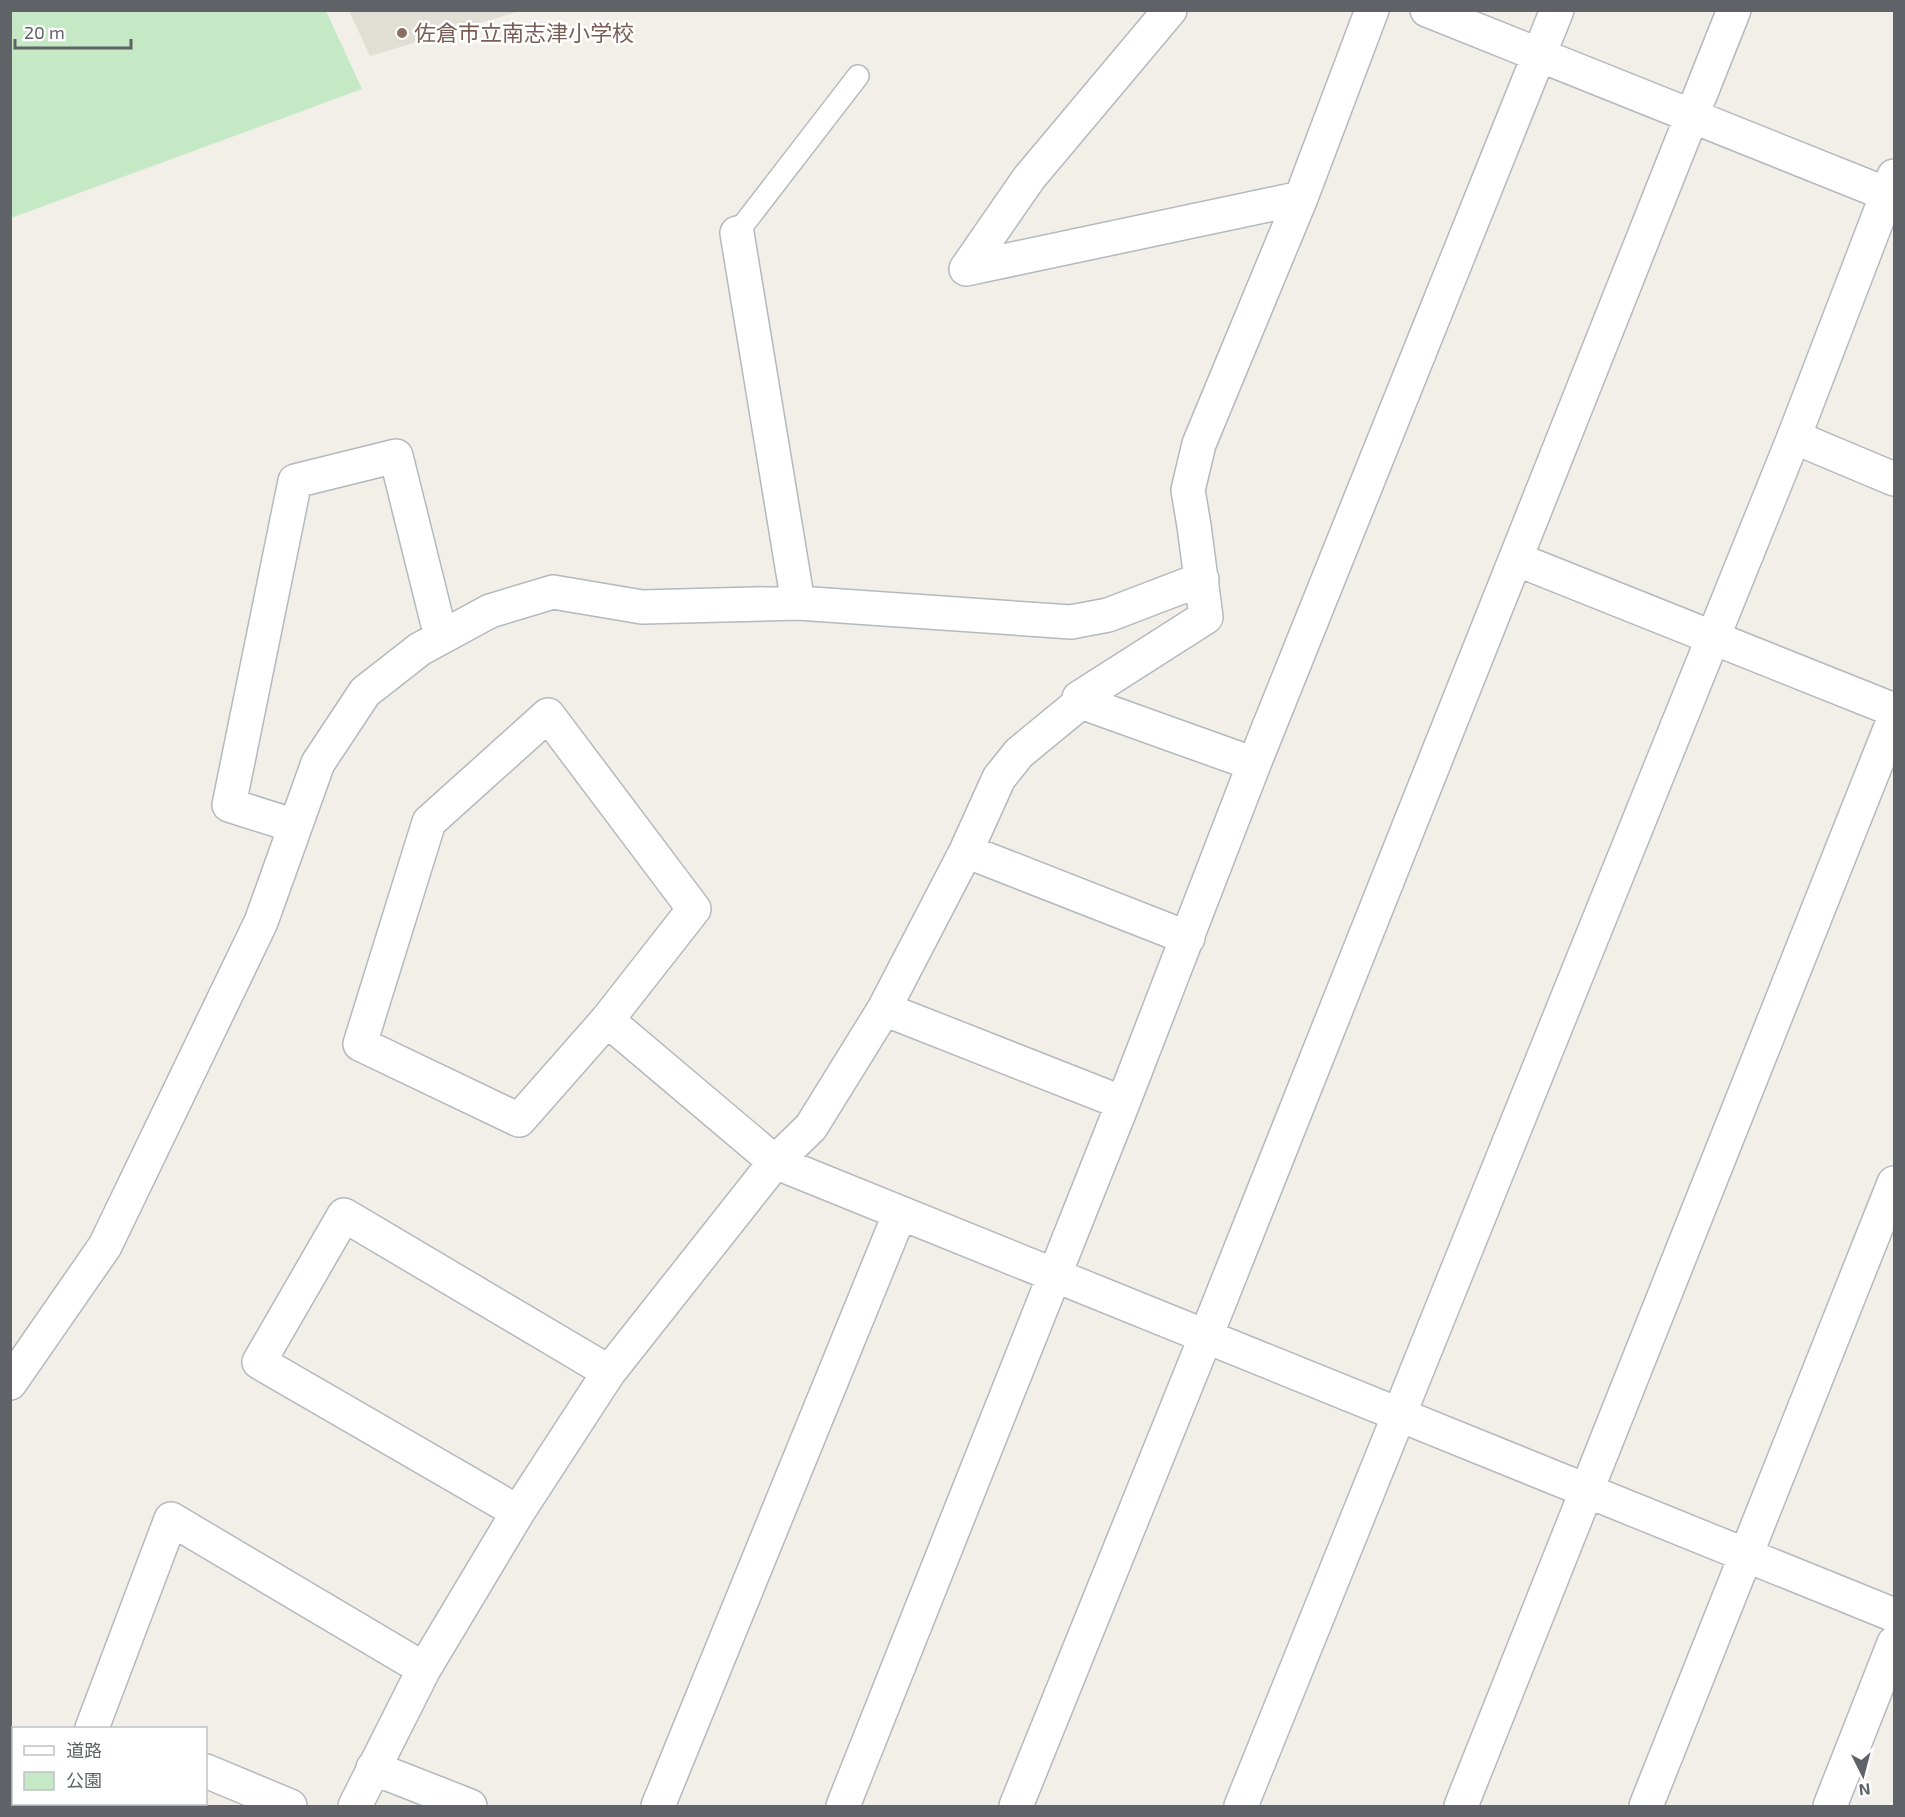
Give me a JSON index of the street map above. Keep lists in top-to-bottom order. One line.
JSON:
{"places":["佐倉市立南志津小学校"],"legend":["道路","公園"],"scale_bar":"20 m","north":"bottom"}
